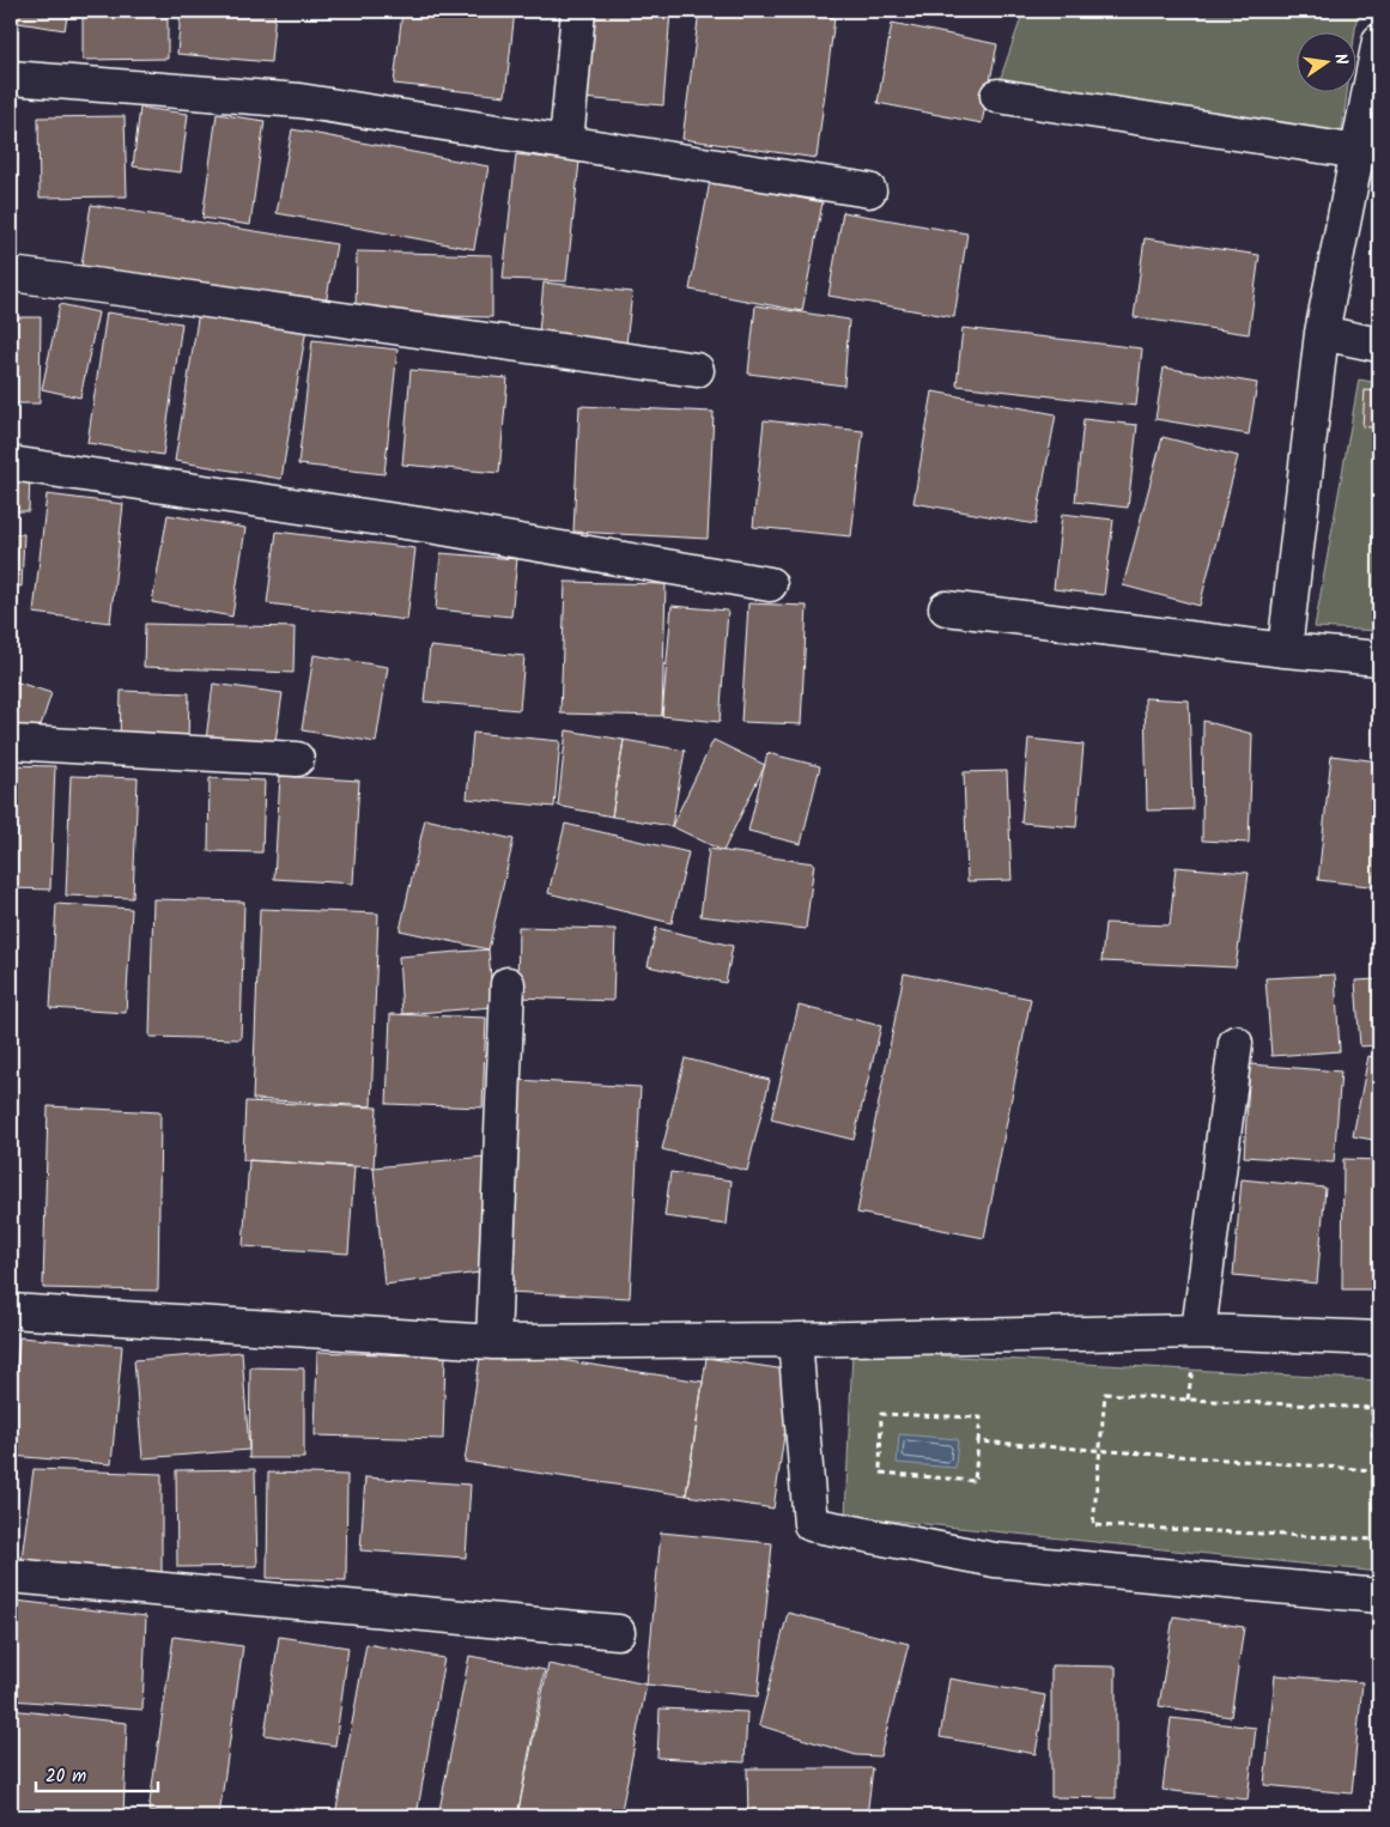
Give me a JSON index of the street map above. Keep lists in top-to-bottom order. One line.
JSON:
{"scale_bar":"20 m","north":"right"}
